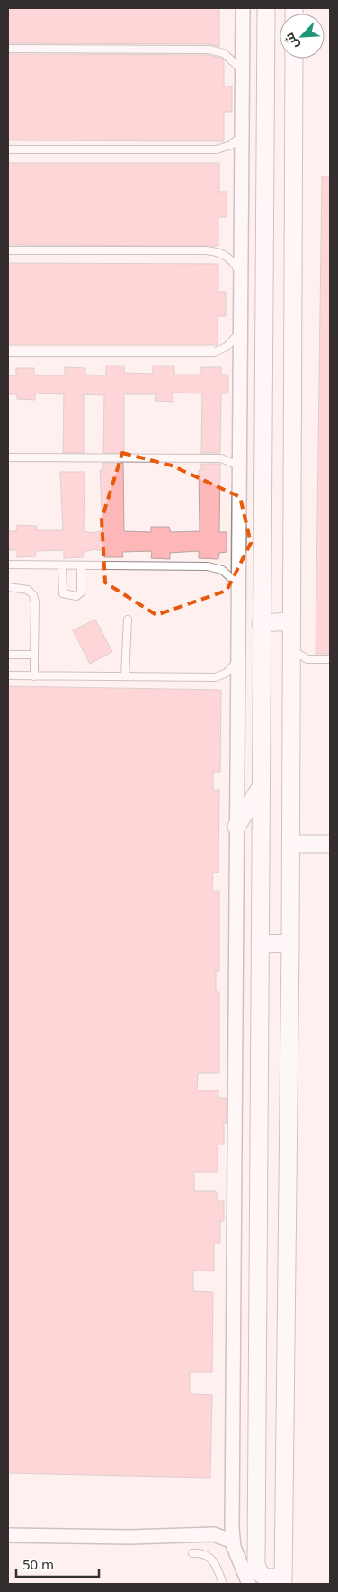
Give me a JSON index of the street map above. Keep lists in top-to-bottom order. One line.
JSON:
{"scale_bar":"50 m","north":"bottom left"}
